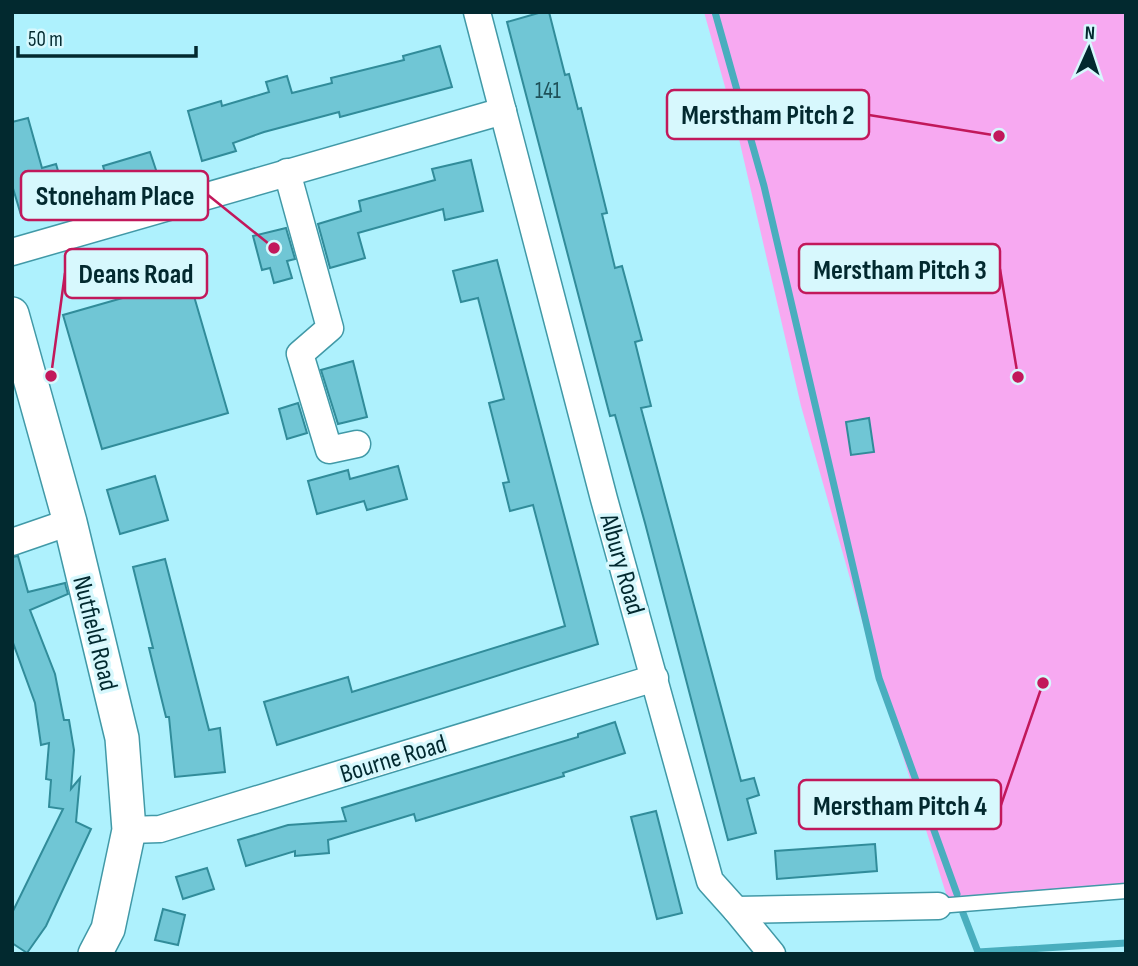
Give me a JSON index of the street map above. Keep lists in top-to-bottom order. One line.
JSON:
{"streets":{"street":["Albury Road","Nutfield Road","Bourne Road"]},"crossings":[["Albury Road","Bourne Road"],["Nutfield Road","Bourne Road"]],"places":["Merstham Pitch 2","Stoneham Place","Deans Road","Merstham Pitch 3","Merstham Pitch 4"],"house_numbers":["141"],"scale_bar":"50 m","north":"top"}
